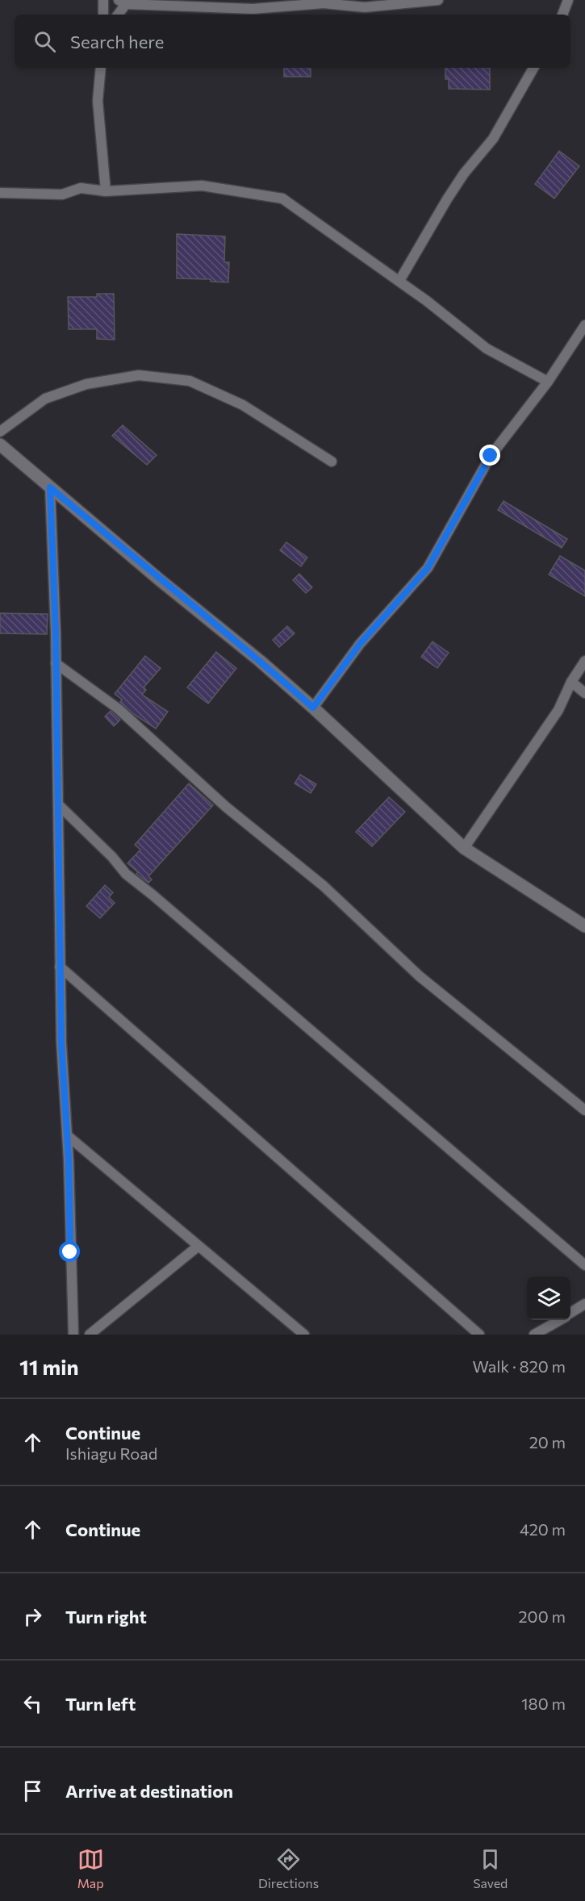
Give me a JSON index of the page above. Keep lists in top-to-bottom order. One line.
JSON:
{"page":{"search":"Search here","heading":["11 min","Walk · 820 m"],"list":[["Continue","Ishiagu Road","20 m"],["Continue","420 m"],["Turn right","200 m"],["Turn left","180 m"],"Arrive at destination"],"nav":["Map","Directions","Saved"]}}
